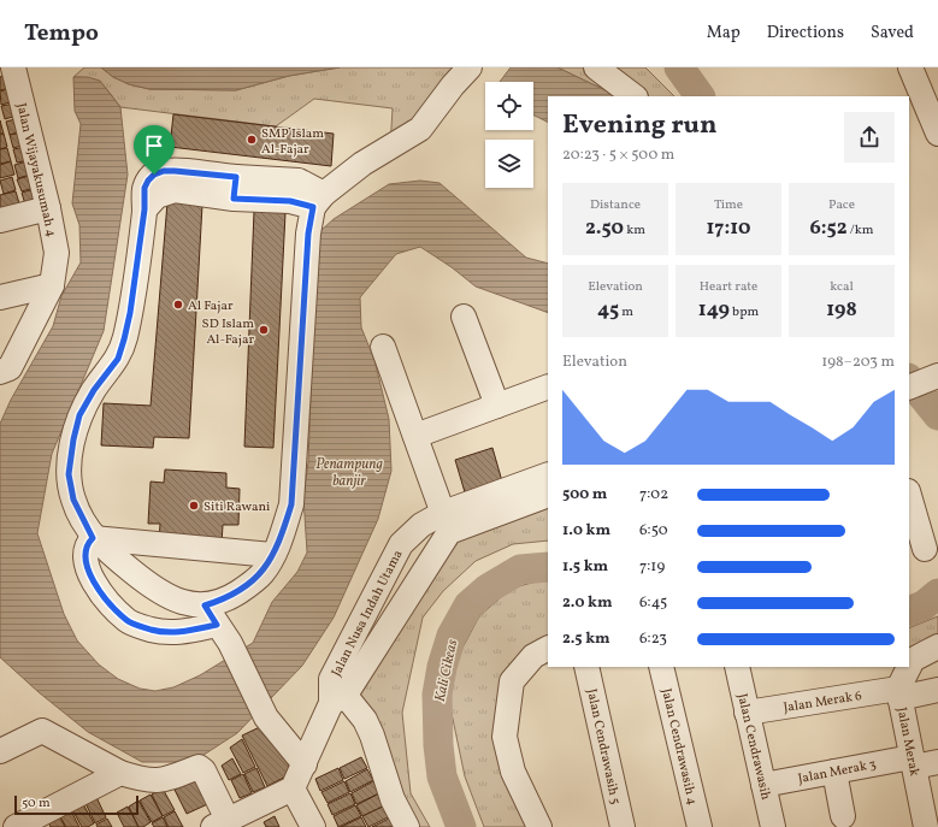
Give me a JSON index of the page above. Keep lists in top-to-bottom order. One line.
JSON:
{"streets":{"street":["Jalan Wijayakusumah 4","Jalan Nusa Indah Utama","Jalan Merak 6","Jalan Merak","Jalan Cendrawasih 5","Jalan Cendrawasih 4","Jalan Cendrawasih","Jalan Merak 3"]},"crossings":[["Jalan Merak 6","Jalan Merak"],["Jalan Merak 6","Jalan Cendrawasih"],["Jalan Merak","Jalan Merak 3"],["Jalan Cendrawasih","Jalan Merak 3"]],"water":["Penampung banjir","Kali Cikeas"],"places":["SMP Islam Al-Fajar","Al Fajar","SD Islam Al-Fajar","Siti Rawani"],"scale_bar":"50 m","page":{"header":"Tempo","nav":["Map","Directions","Saved"],"heading":["Evening run","20:23 · 5 × 500 m"],"stats":[["Distance","2.50 km"],["Time","17:10"],["Pace","6:52 /km"],["Elevation","45 m"],["Heart rate","149 bpm"],["kcal","198"]],"chart":["Elevation","198–203 m"],"list":[{"name":"500 m","note":"7:02"},{"name":"1.0 km","note":"6:50"},{"name":"1.5 km","note":"7:19"},{"name":"2.0 km","note":"6:45"},{"name":"2.5 km","note":"6:23"}],"scale":"50 m"}}
